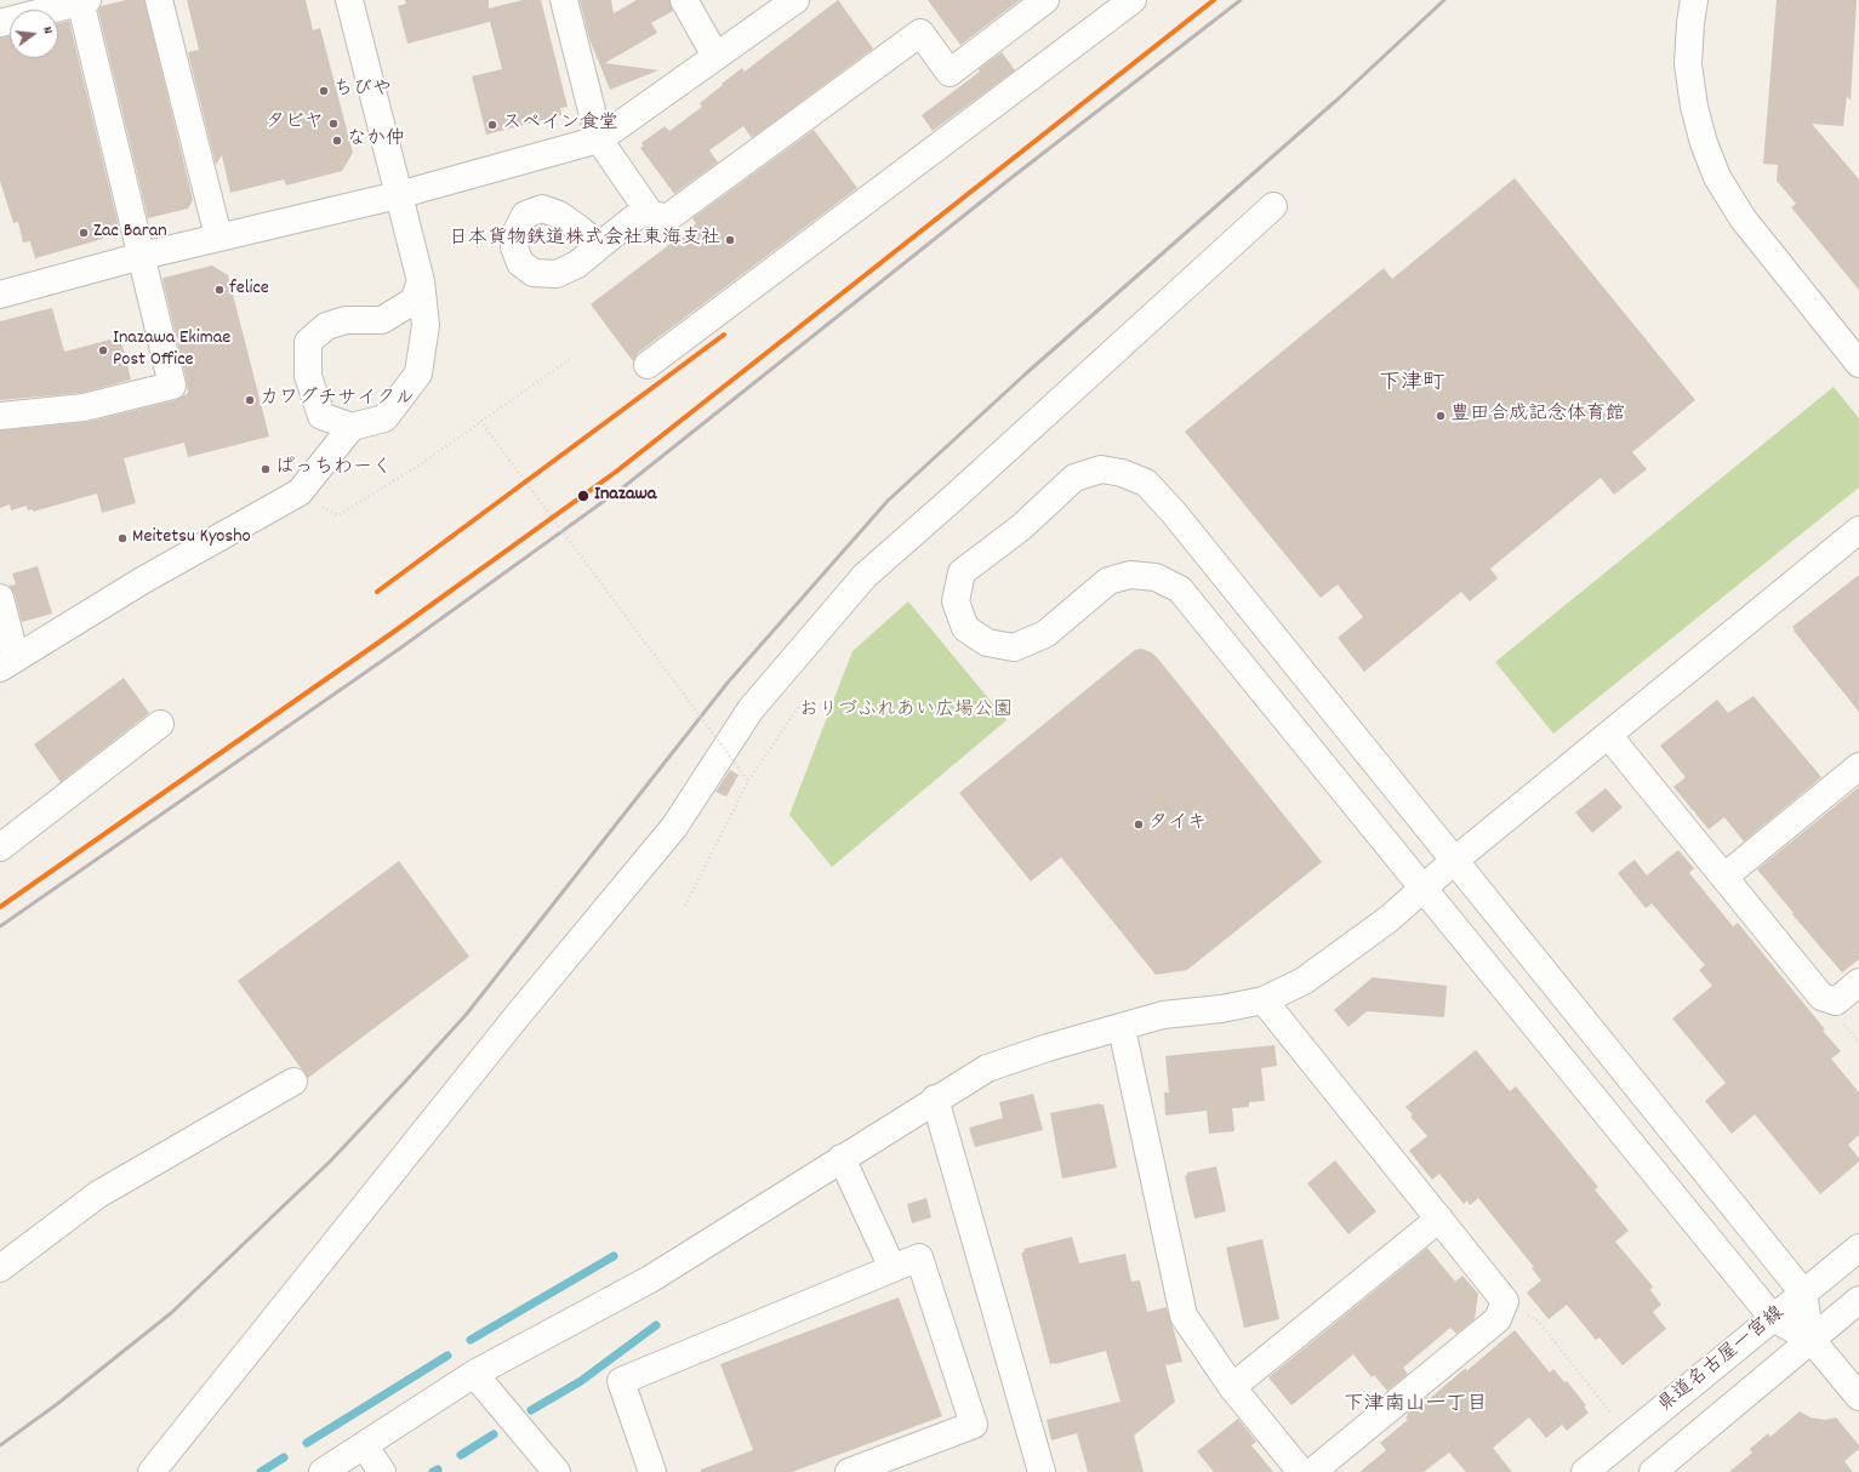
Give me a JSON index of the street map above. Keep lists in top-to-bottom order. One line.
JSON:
{"streets":{"street":["県道名古屋一宮線"]},"districts":["下津町","下津南山一丁目"],"parks":["おりづふれあい広場公園"],"places":["ちびや","タビヤ","スペイン食堂","なか仲","Zac Baran","日本貨物鉄道株式会社東海支社","felice","Inazawa Ekimae Post Office","カワグチサイクル","豊田合成記念体育館","ぱっちわーく","Inazawa","Meitetsu Kyosho","タイキ"],"north":"right"}
